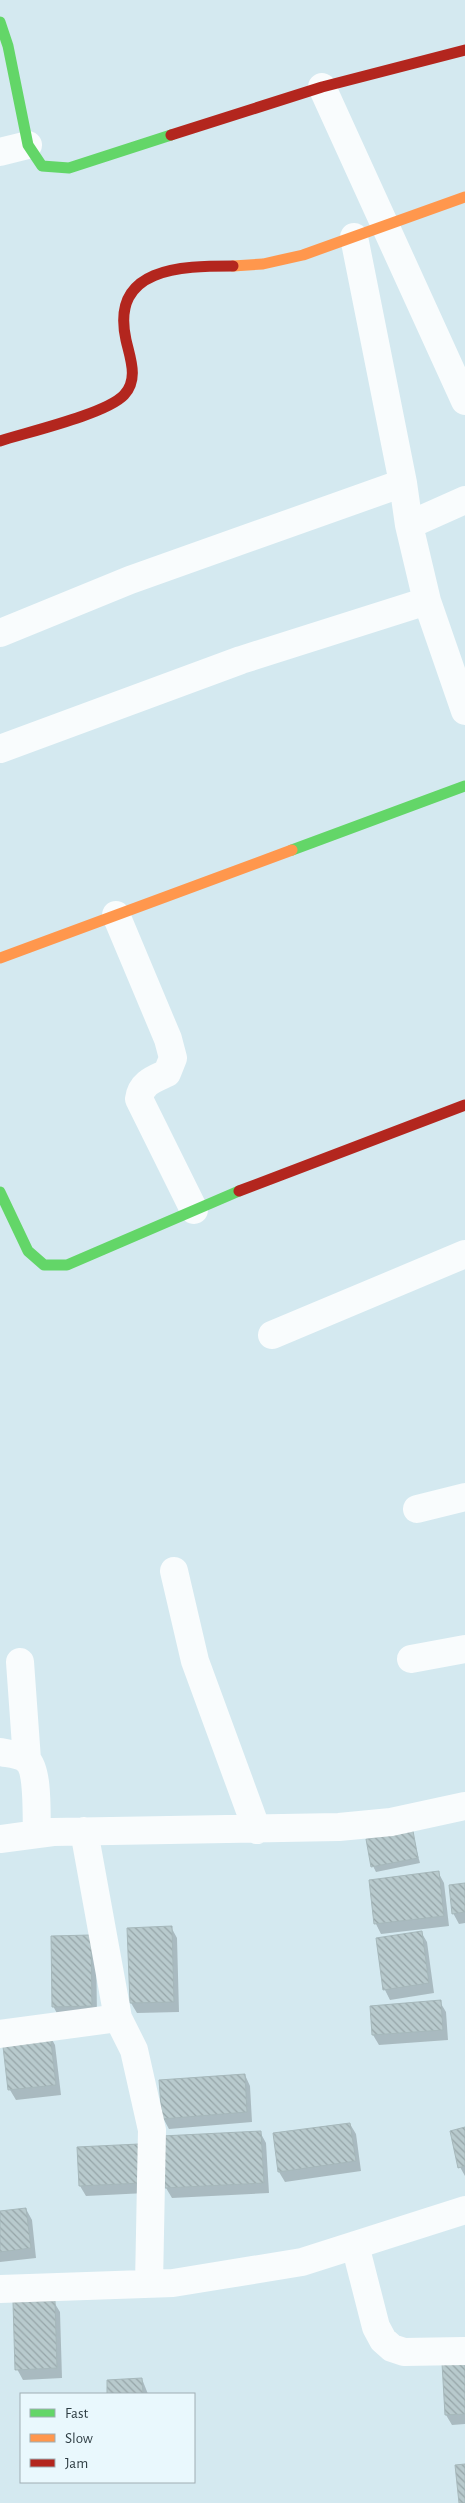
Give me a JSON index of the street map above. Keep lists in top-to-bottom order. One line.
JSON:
{"legend":["Fast","Slow","Jam"]}
